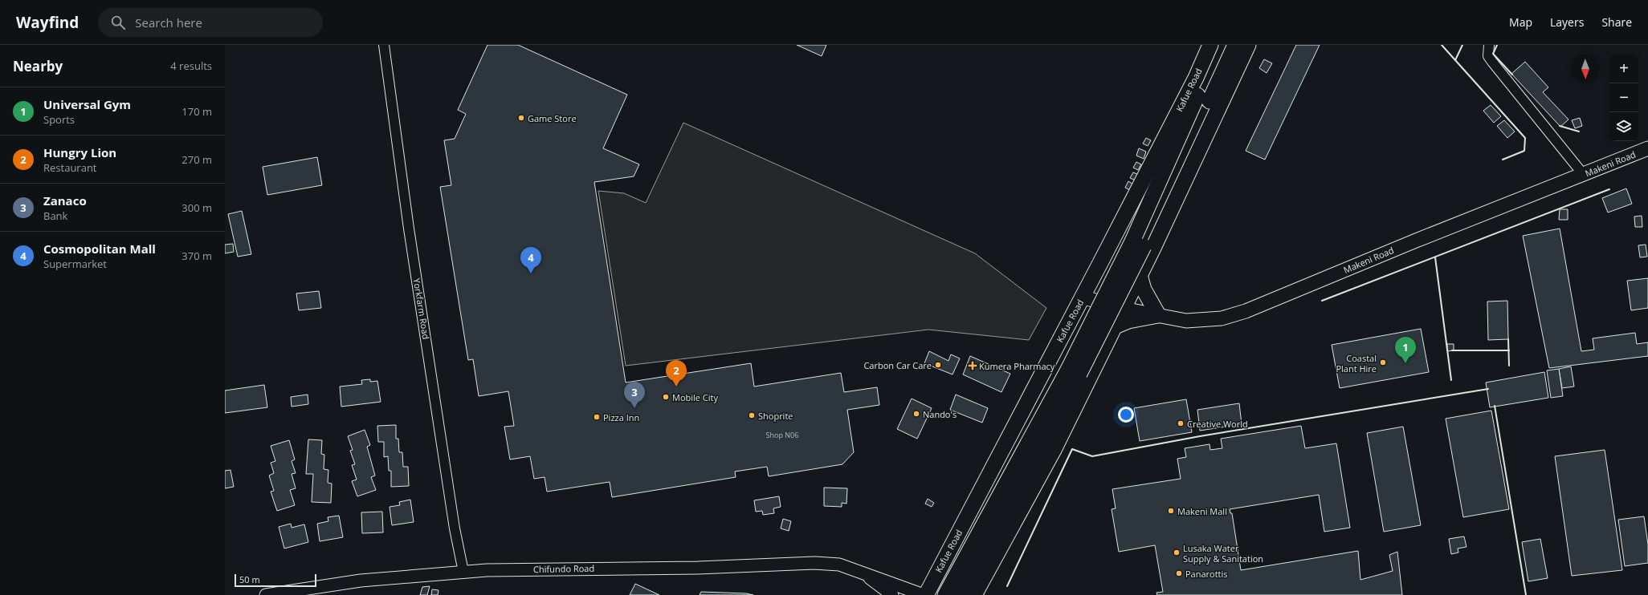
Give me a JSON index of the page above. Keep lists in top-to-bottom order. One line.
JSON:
{"streets":{"main road":["Kafue Road","Makeni Road"],"street":["Yorkfarm Road","Chifundo Road"]},"crossings":[["Kafue Road","Makeni Road"],["Kafue Road","Chifundo Road"],["Yorkfarm Road","Chifundo Road"]],"places":{"other":["Game Store","Coastal Plant Hire","Carbon Car Care","Mobile City","Nando's","Shoprite","Pizza Inn","Creative World","Makeni Mall","Lusaka Water Supply & Sanitation","Panarottis"],"health":["Kumera Pharmacy"]},"house_numbers":["Shop N06"],"scale_bar":"50 m","north":"bottom","page":{"header":"Wayfind","search":"Search here","nav":["Map","Layers","Share"],"heading":["Nearby","4 results"],"map_buttons":["+","−"],"list":[{"mark":"1","name":"Universal Gym","note":"Sports","value":"170 m"},{"mark":"2","name":"Hungry Lion","note":"Restaurant","value":"270 m"},{"mark":"3","name":"Zanaco","note":"Bank","value":"300 m"},{"mark":"4","name":"Cosmopolitan Mall","note":"Supermarket","value":"370 m"}],"pins":["4","1","2","3"],"scale":"50 m"}}
